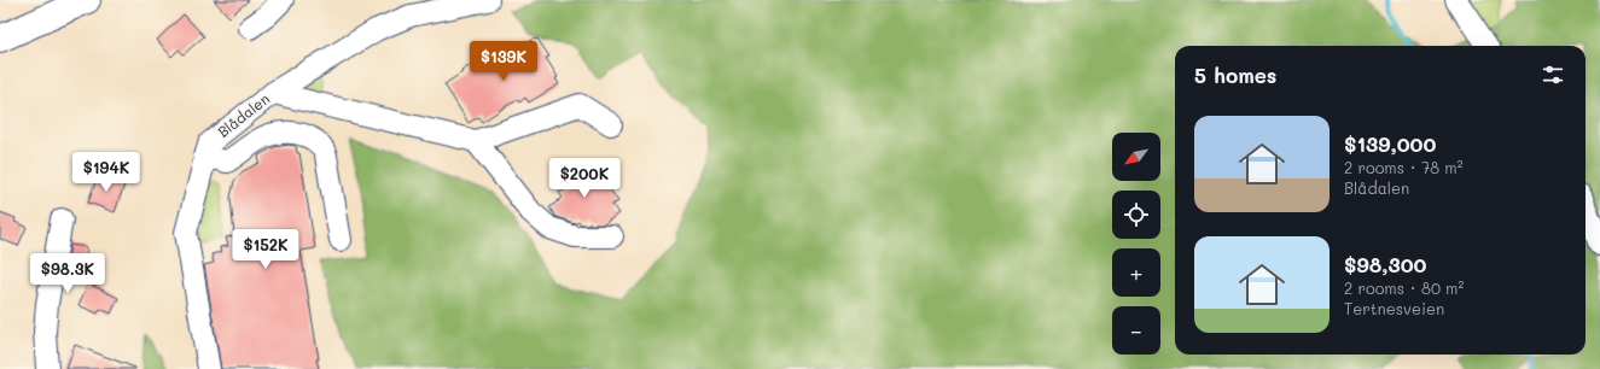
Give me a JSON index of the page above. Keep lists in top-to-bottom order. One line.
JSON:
{"streets":{"street":["Blådalen"]},"north":"bottom left","page":{"price":["$139K","$194K","$200K","$152K","$98.3K"],"heading":"5 homes","list":[{"name":"$139,000","note":"2 rooms · 78 m² · Blådalen"},{"name":"$98,300","note":"2 rooms · 80 m² · Tertnesveien"}],"map_buttons":["+","−"]}}
